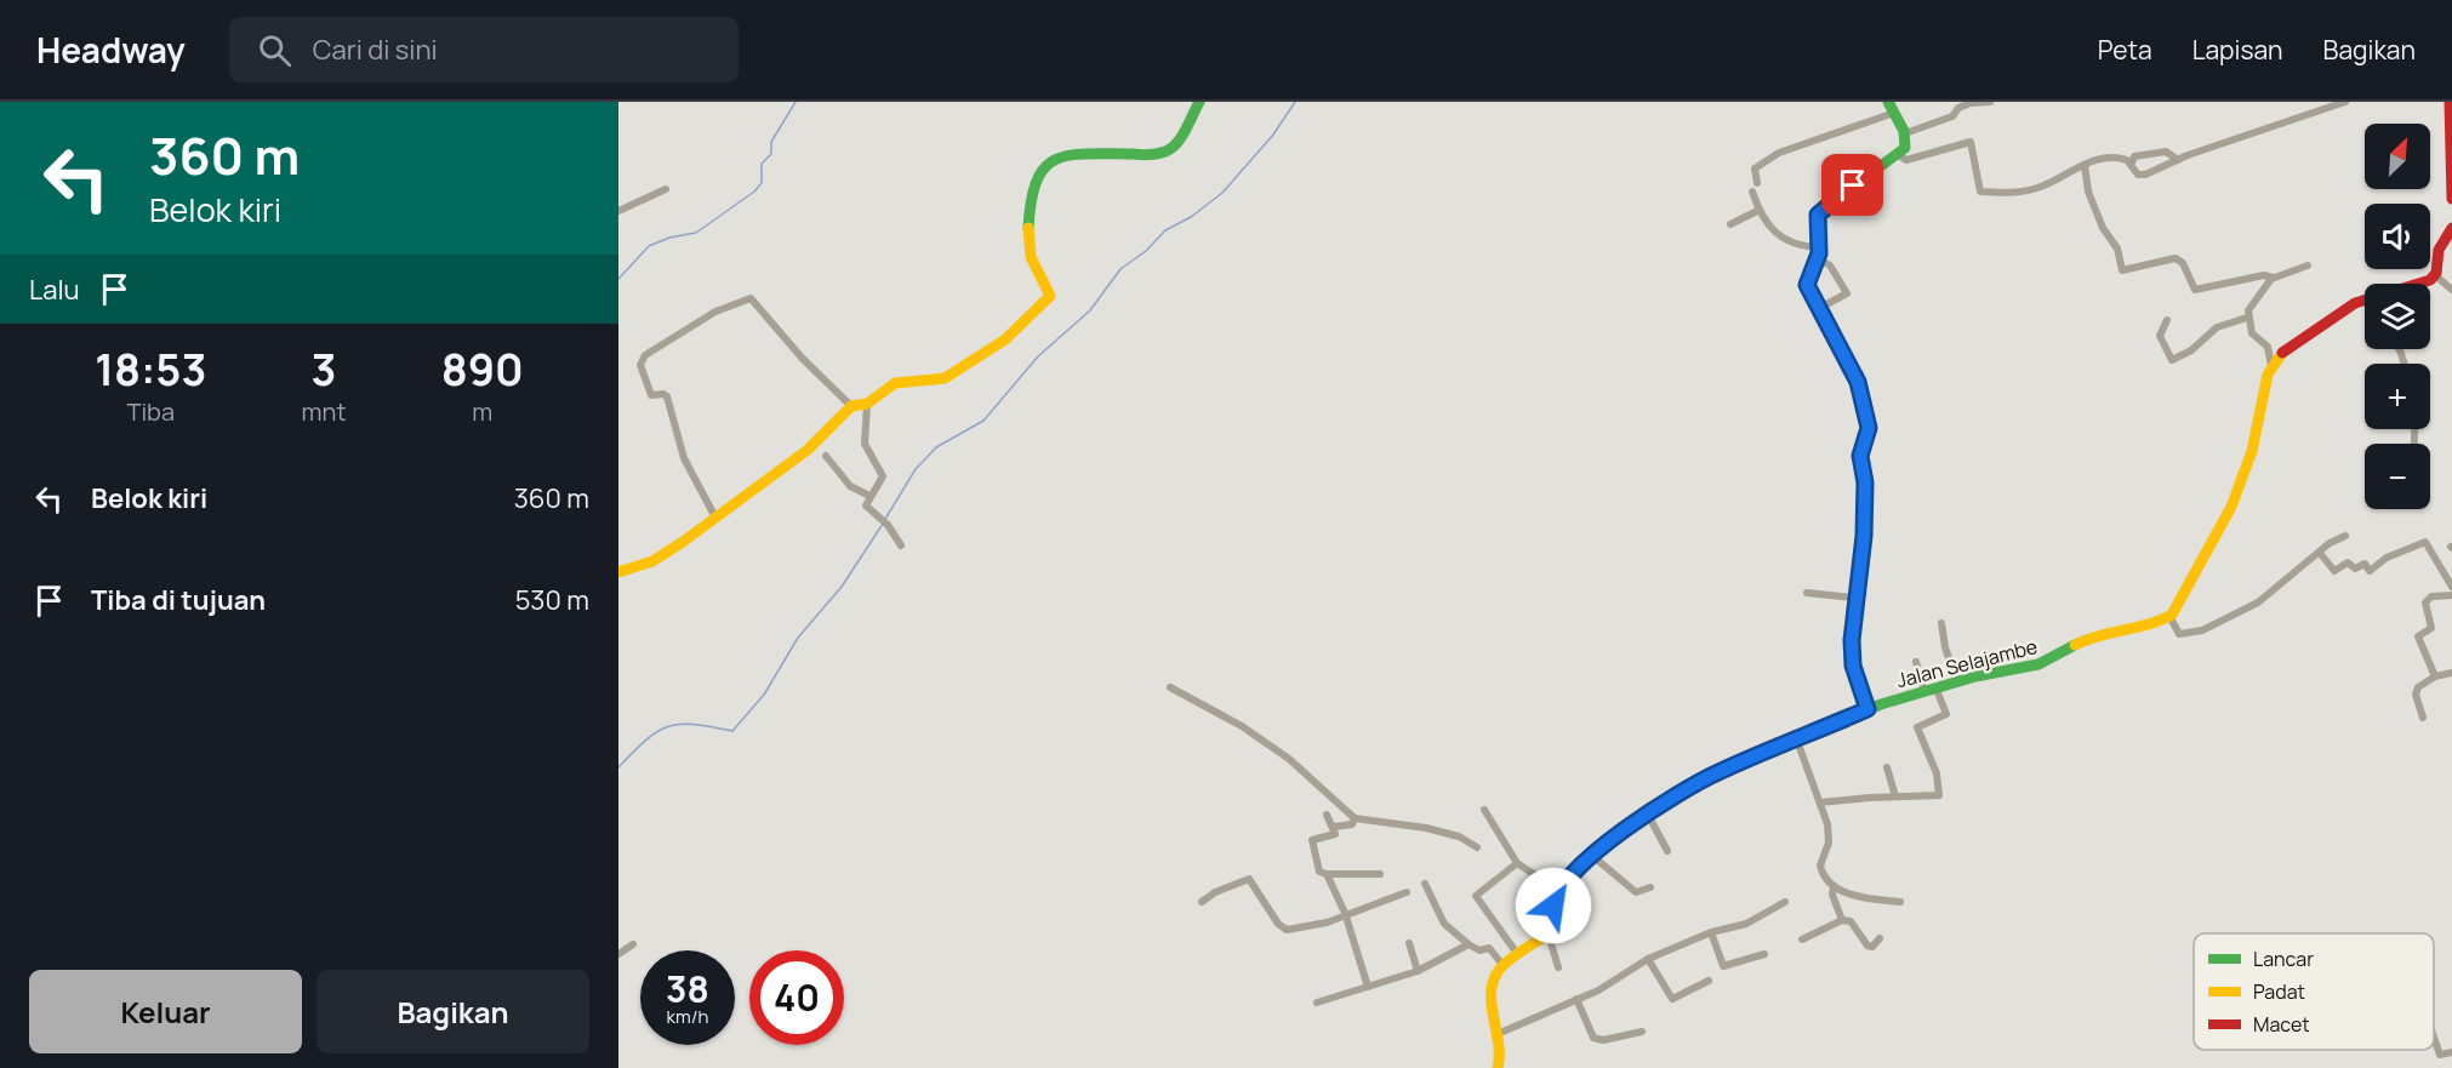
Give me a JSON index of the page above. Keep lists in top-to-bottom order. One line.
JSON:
{"streets":{"street":["Jalan Selajambe"]},"legend":["Lancar","Padat","Macet"],"north":"top right","page":{"header":"Headway","search":"Cari di sini","nav":["Peta","Lapisan","Bagikan"],"turn":["360 m","Belok kiri"],"map_buttons":["+","−"],"then":"Lalu","eta":["18:53","Tiba","3","mnt","890","m"],"list":[{"name":"Belok kiri","value":"360 m"},{"name":"Tiba di tujuan","value":"530 m"}],"speed":"38 km/h","limit":"40","buttons":["Keluar","Bagikan"]}}
